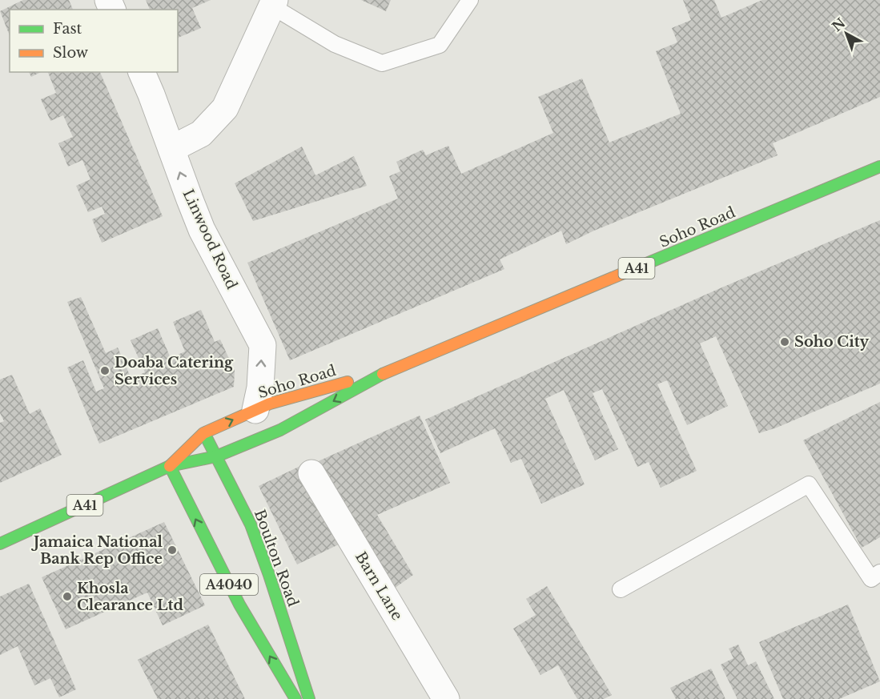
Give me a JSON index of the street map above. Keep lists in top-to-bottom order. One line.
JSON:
{"streets":{"main road":["Soho Road","A41","Boulton Road","A4040"],"street":["Linwood Road","Barn Lane"]},"crossings":[["Soho Road","Linwood Road"],["Soho Road","Boulton Road"],["Soho Road","A4040"]],"one_way":["Linwood Road"],"places":["Soho City","Doaba Catering Services","Jamaica National Bank Rep Office","Khosla Clearance Ltd"],"legend":["Fast","Slow"],"north":"top left"}
